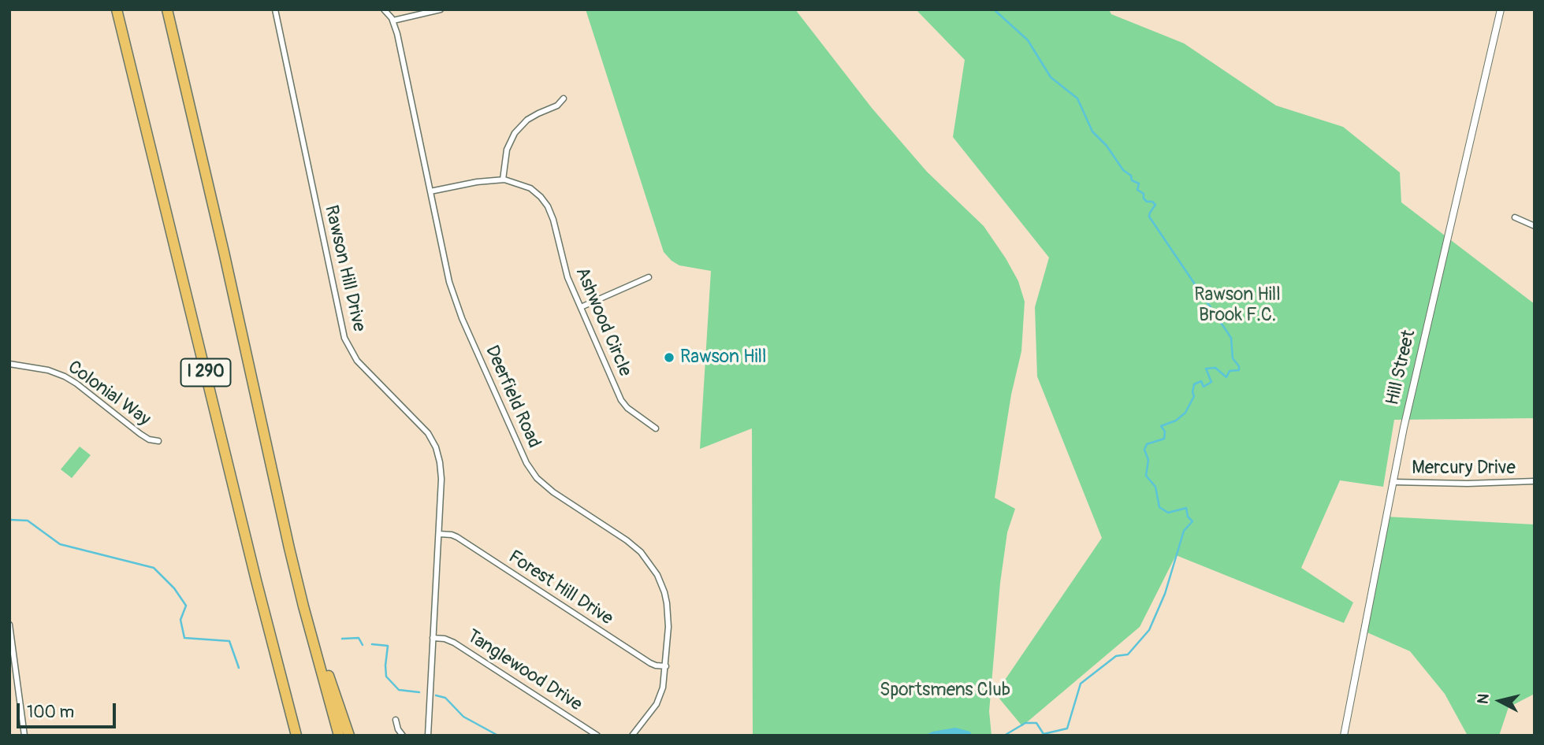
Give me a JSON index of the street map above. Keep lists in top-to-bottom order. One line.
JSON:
{"streets":{"highway":["I 290"],"street":["Rawson Hill Drive","Ashwood Circle","Hill Street","Colonial Way","Deerfield Road","Mercury Drive","Forest Hill Drive","Tanglewood Drive"]},"crossings":[["Rawson Hill Drive","Forest Hill Drive"],["Rawson Hill Drive","Tanglewood Drive"],["Ashwood Circle","Deerfield Road"],["Hill Street","Mercury Drive"],["Deerfield Road","Forest Hill Drive"]],"parks":["Rawson Hill Brook F.C.","Sportsmens Club"],"places":["Rawson Hill"],"scale_bar":"100 m","north":"left"}
